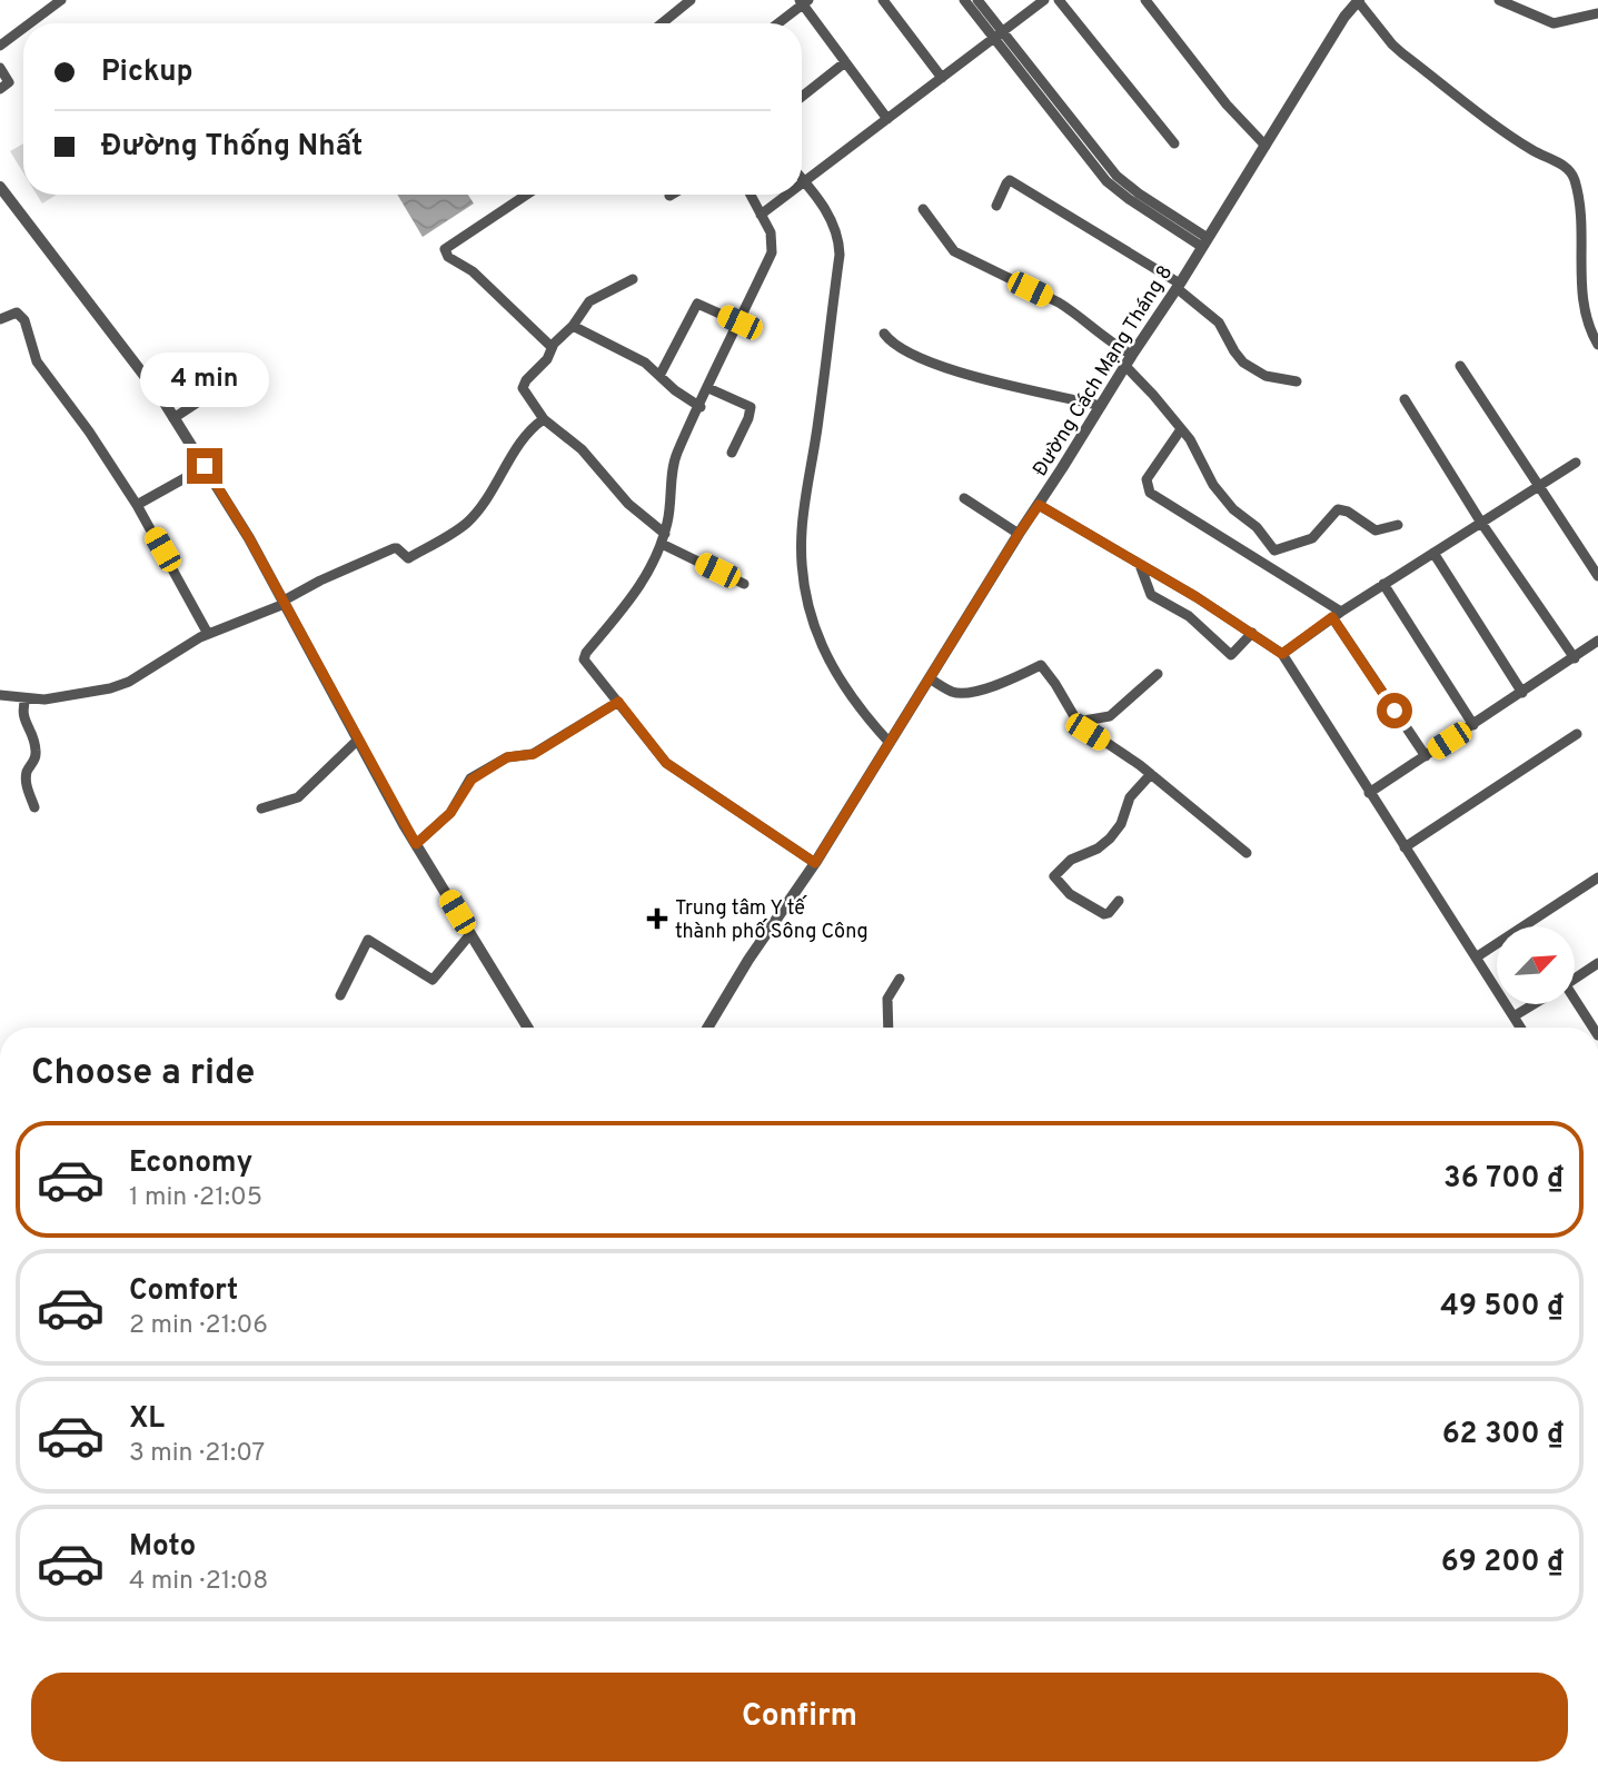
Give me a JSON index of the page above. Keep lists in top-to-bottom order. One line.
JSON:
{"streets":{"street":["Đường Cách Mạng Tháng 8"]},"places":{"health":["Trung tâm Y tế thành phố Sông Công"]},"north":"top right","page":{"banner":["Pickup","Đường Thống Nhất"],"bubble":"4 min","heading":"Choose a ride","list":[{"name":"Economy","note":"1 min · 21:05","value":"36 700 ₫"},{"name":"Comfort","note":"2 min · 21:06","value":"49 500 ₫"},{"name":"XL","note":"3 min · 21:07","value":"62 300 ₫"},{"name":"Moto","note":"4 min · 21:08","value":"69 200 ₫"}],"buttons":"Confirm"}}
